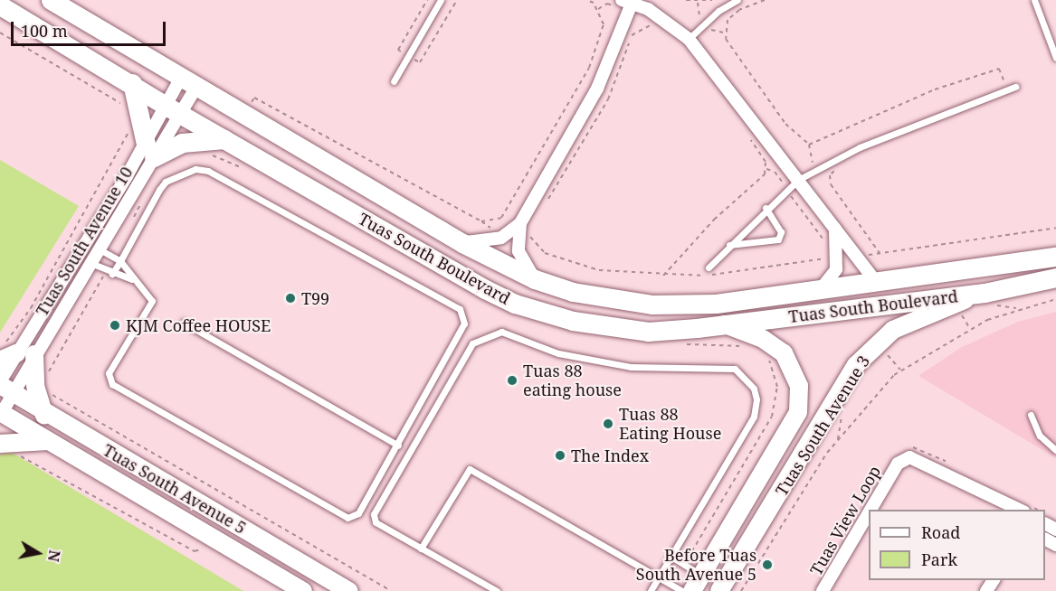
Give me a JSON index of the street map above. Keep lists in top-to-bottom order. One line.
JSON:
{"streets":{"main road":["Tuas South Boulevard","Tuas South Avenue 3","Tuas South Avenue 5"],"street":["Tuas South Avenue 10","Tuas View Loop"]},"crossings":[["Tuas South Avenue 10","Tuas South Boulevard"],["Tuas South Avenue 10","Tuas South Avenue 5"],["Tuas South Boulevard","Tuas South Avenue 3"]],"places":["T99","KJM Coffee HOUSE","Tuas 88 eating house","Tuas 88 Eating House","The Index","Before Tuas South Avenue 5"],"legend":["Road","Park"],"scale_bar":"100 m","north":"right"}
